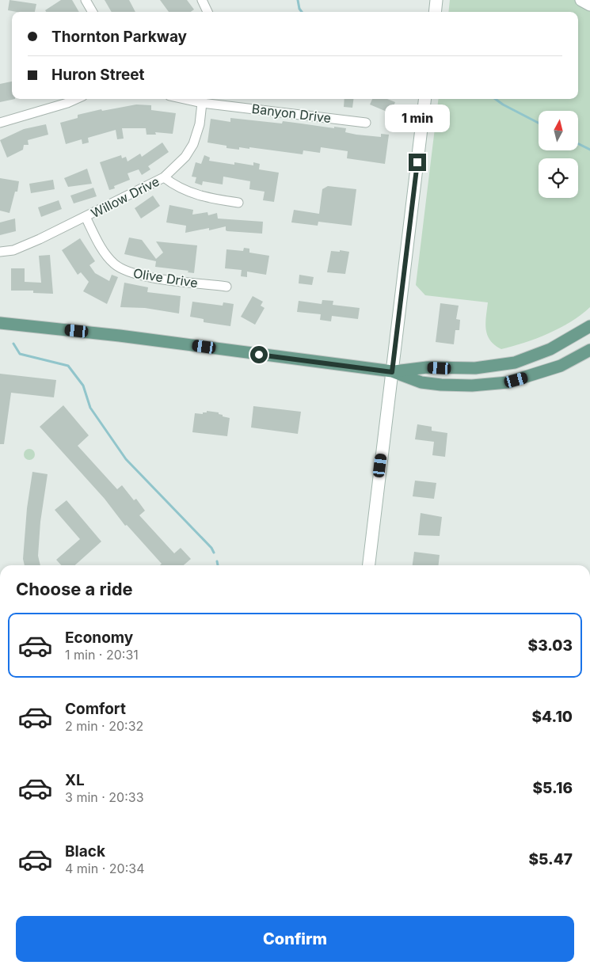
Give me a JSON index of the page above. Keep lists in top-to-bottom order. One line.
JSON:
{"streets":{"street":["Banyon Drive","Willow Drive","Olive Drive"]},"crossings":[["Banyon Drive","Willow Drive"],["Willow Drive","Olive Drive"]],"north":"top","page":{"banner":["Thornton Parkway","Huron Street"],"bubble":"1 min","heading":"Choose a ride","list":[{"name":"Economy","note":"1 min · 20:31","value":"$3.03"},{"name":"Comfort","note":"2 min · 20:32","value":"$4.10"},{"name":"XL","note":"3 min · 20:33","value":"$5.16"},{"name":"Black","note":"4 min · 20:34","value":"$5.47"}],"buttons":"Confirm"}}
